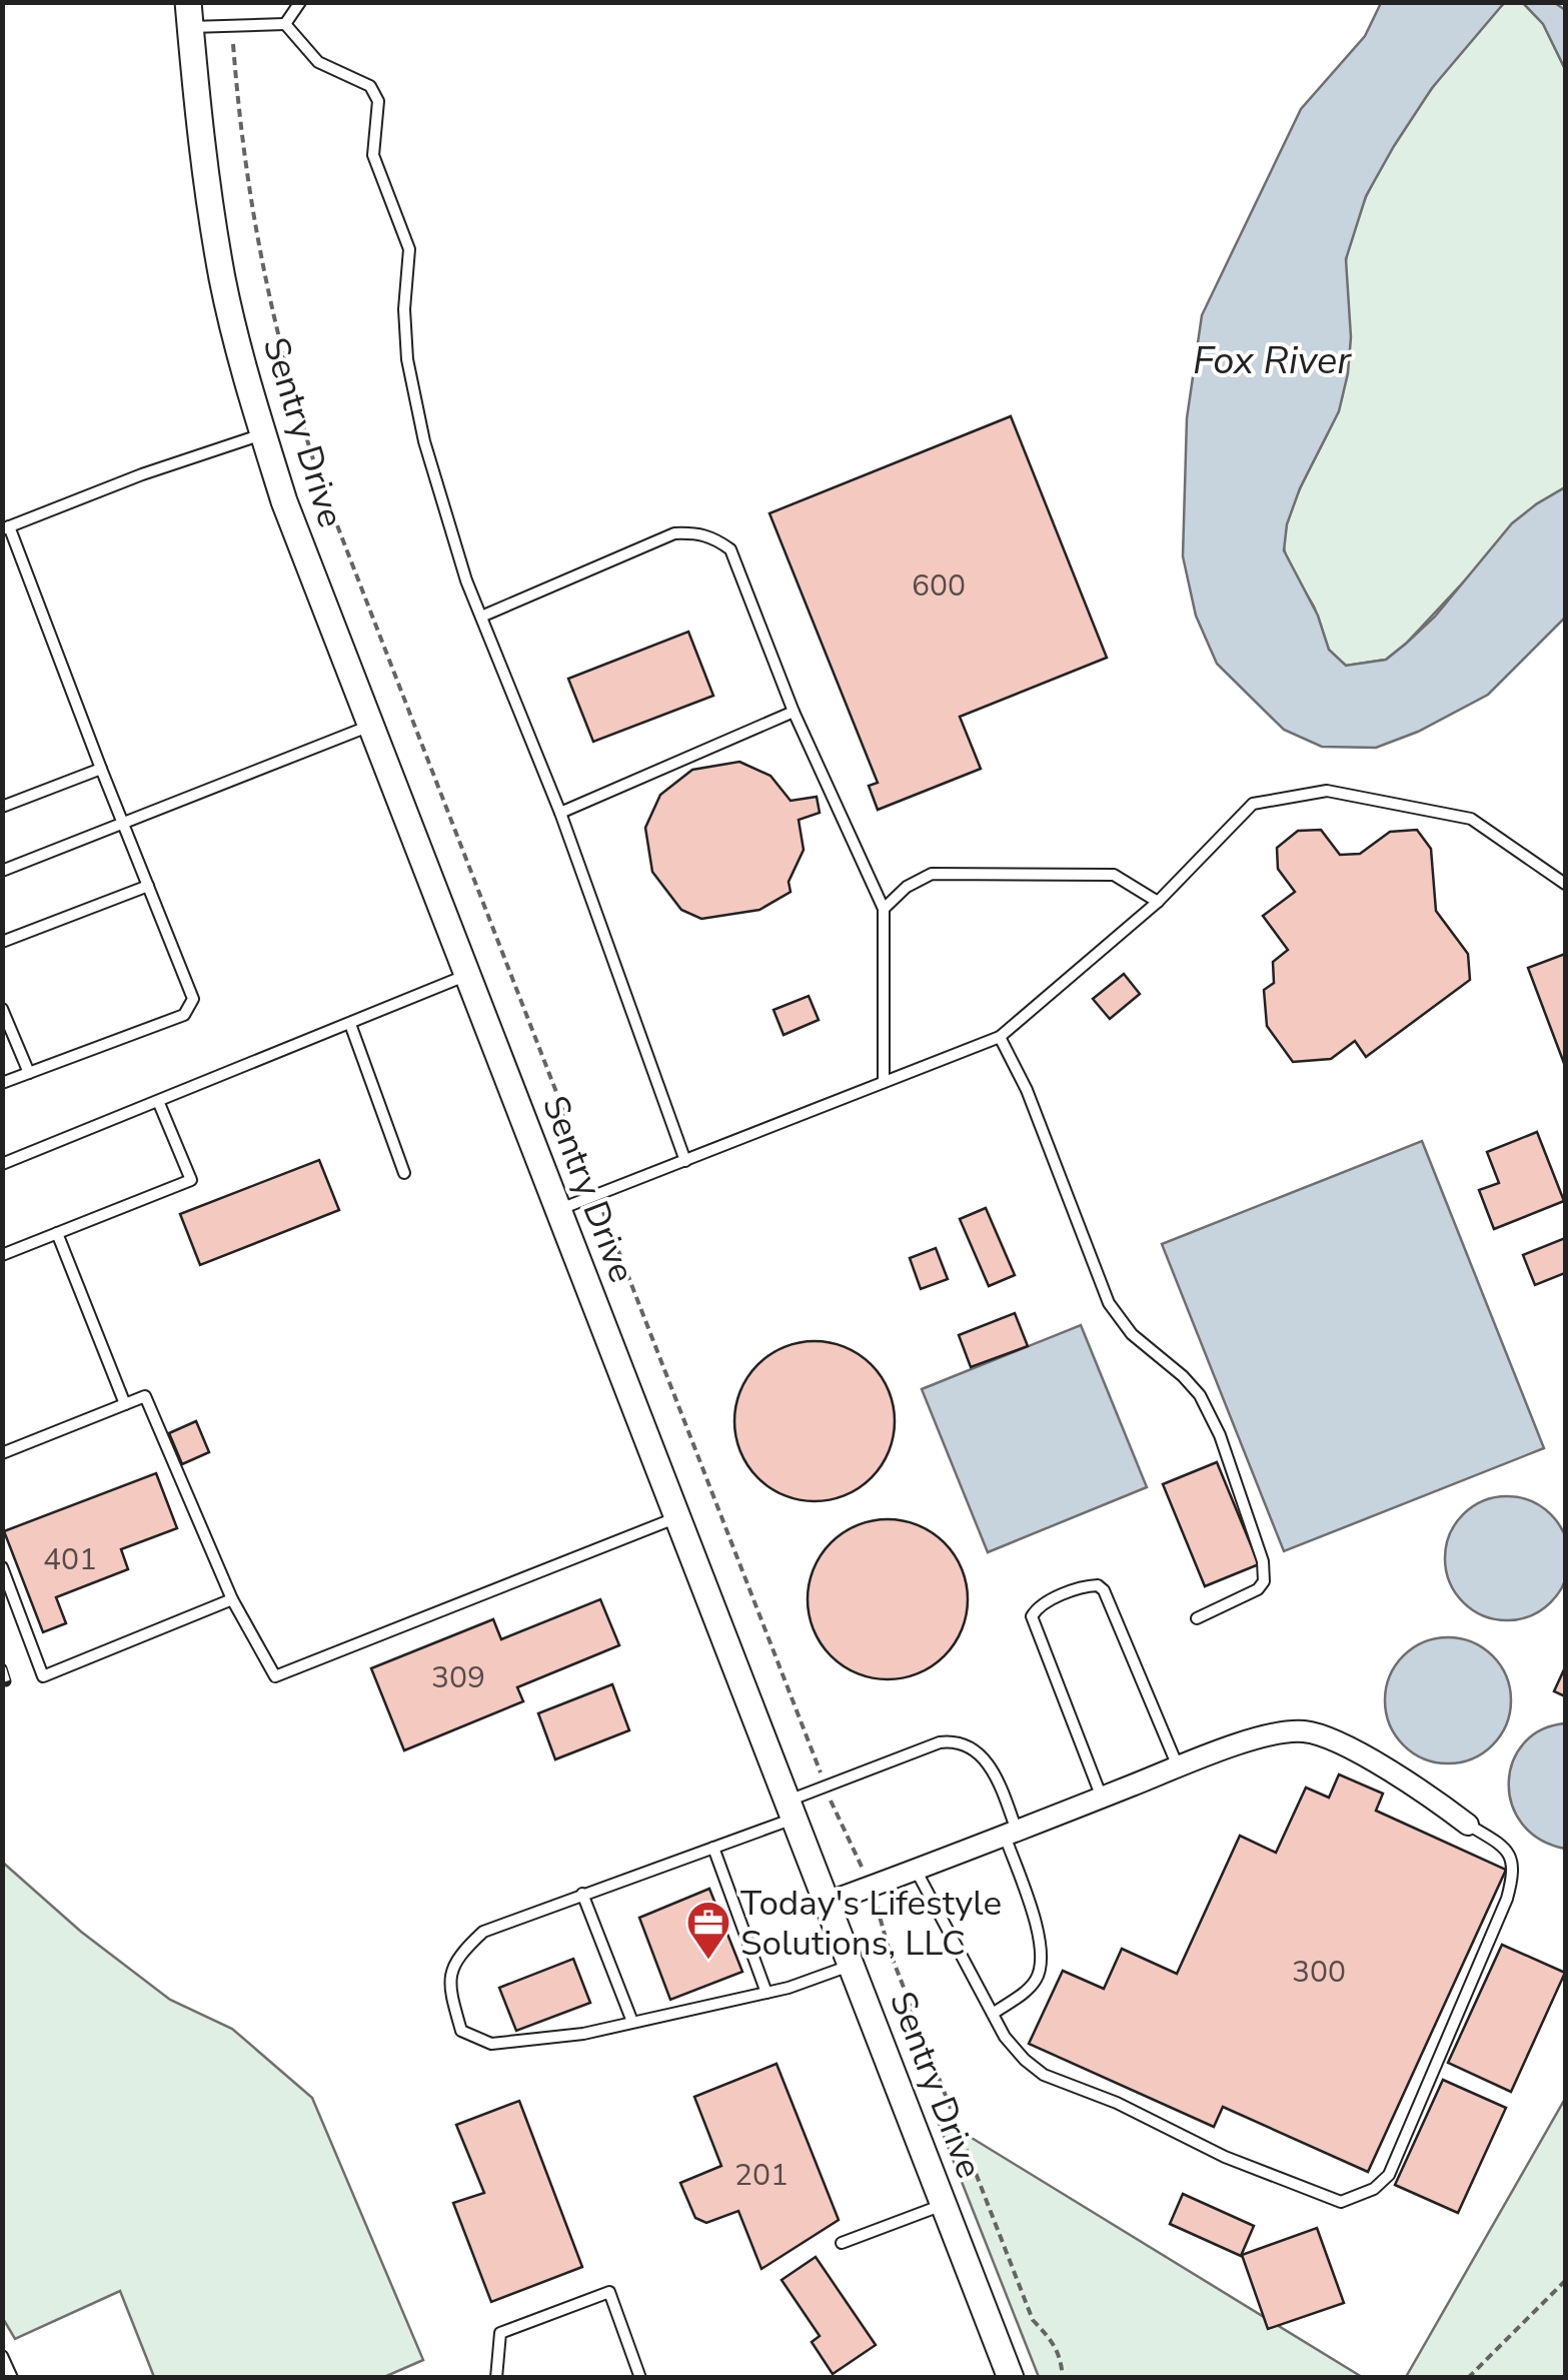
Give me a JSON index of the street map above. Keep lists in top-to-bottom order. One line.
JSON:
{"streets":{"street":["Sentry Drive"]},"water":["Fox River"],"places":{"office":["Today's Lifestyle Solutions, LLC"]},"house_numbers":["600","401","309","300","201"]}
